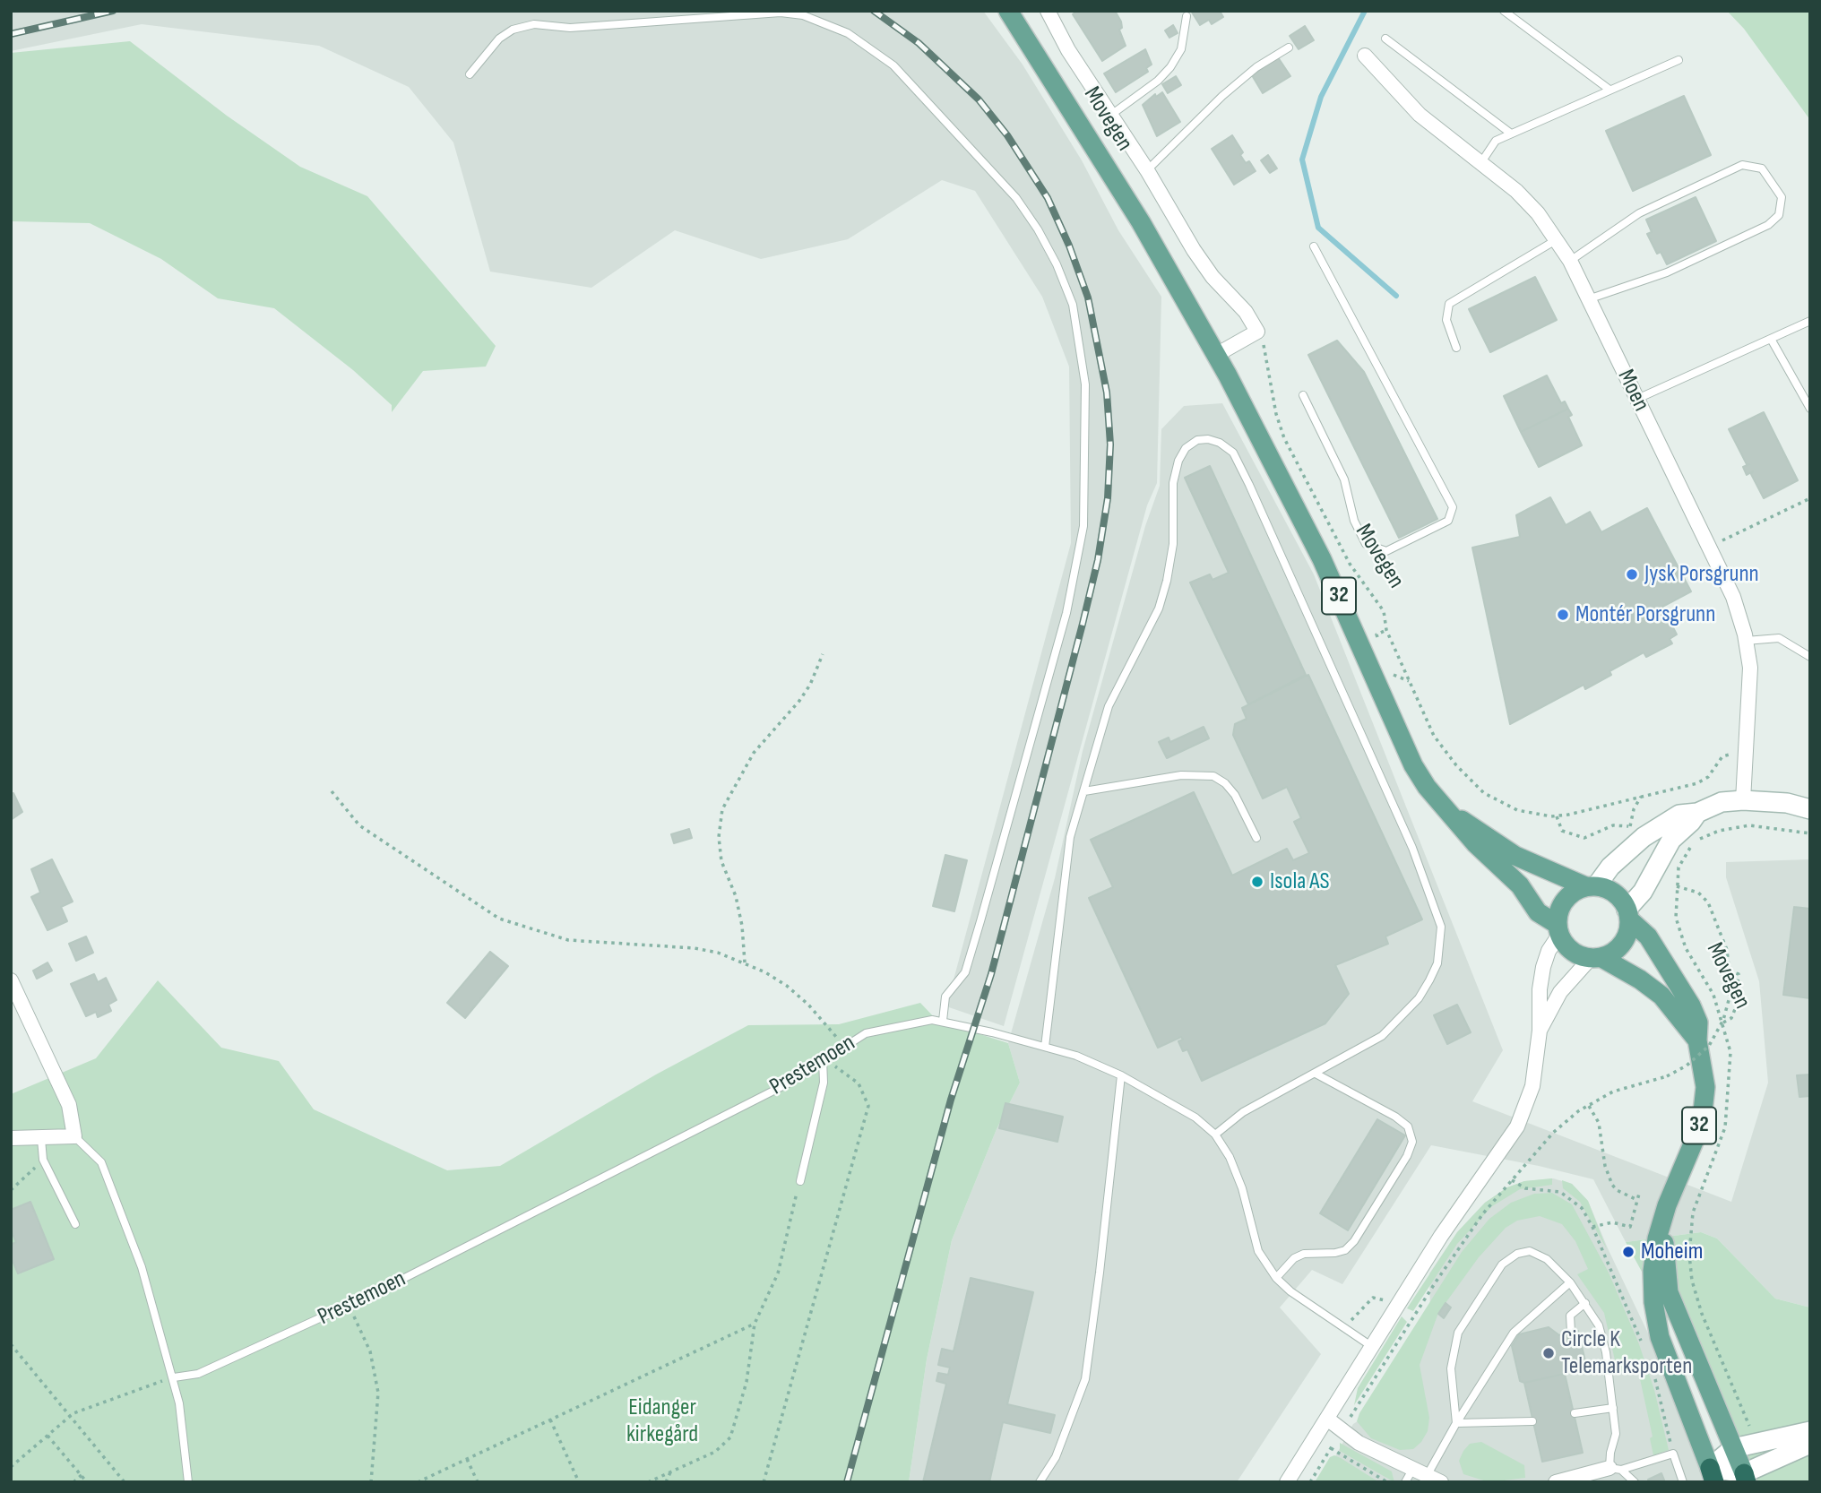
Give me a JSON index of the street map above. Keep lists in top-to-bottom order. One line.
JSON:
{"streets":{"main road":["Movegen","32"],"street":["Moen"],"lane":["Prestemoen"]},"crossings":[["Movegen","32"]],"parks":["Eidanger kirkegård"],"places":["Jysk Porsgrunn","Montér Porsgrunn","Isola AS","Moheim","Circle K Telemarksporten"]}
